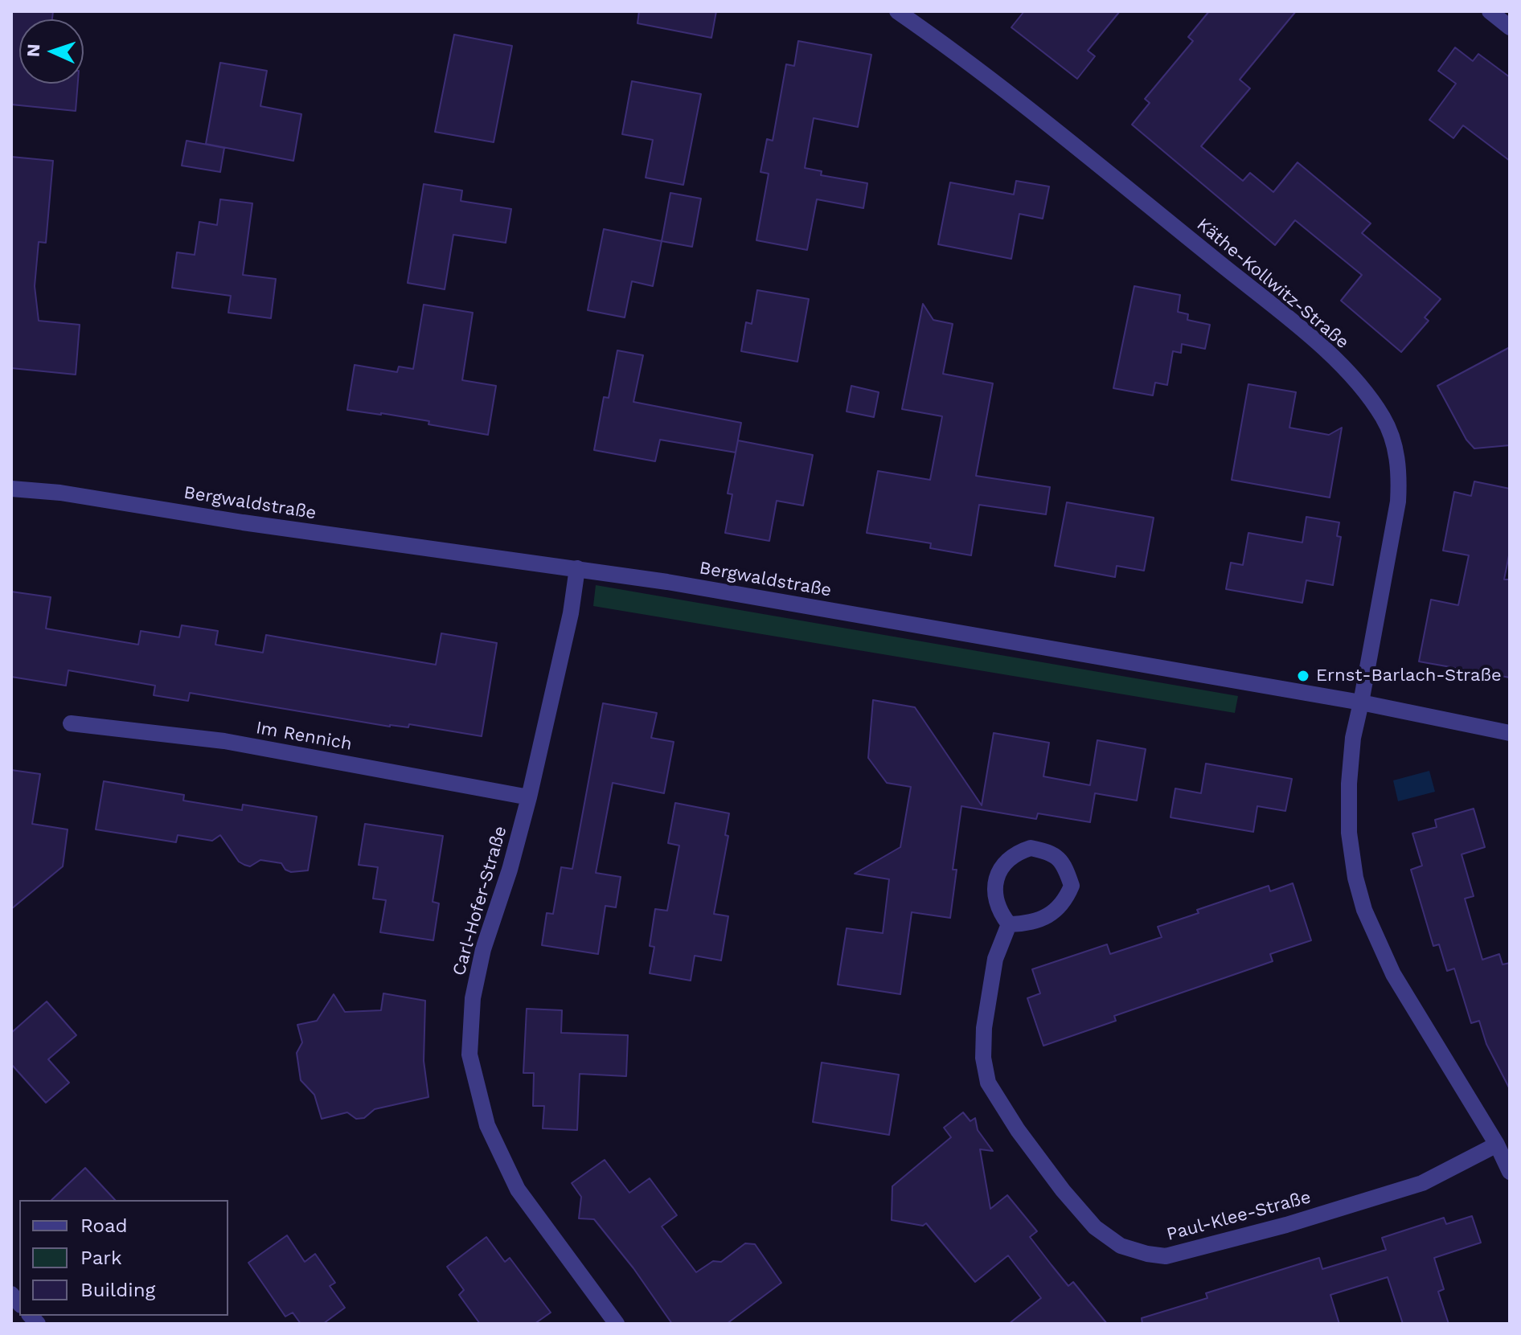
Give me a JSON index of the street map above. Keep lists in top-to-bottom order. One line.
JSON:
{"streets":{"street":["Käthe-Kollwitz-Straße","Bergwaldstraße","Im Rennich","Carl-Hofer-Straße","Paul-Klee-Straße"]},"crossings":[["Käthe-Kollwitz-Straße","Bergwaldstraße"],["Bergwaldstraße","Carl-Hofer-Straße"],["Im Rennich","Carl-Hofer-Straße"]],"places":["Ernst-Barlach-Straße"],"legend":["Road","Park","Building"],"north":"left"}
